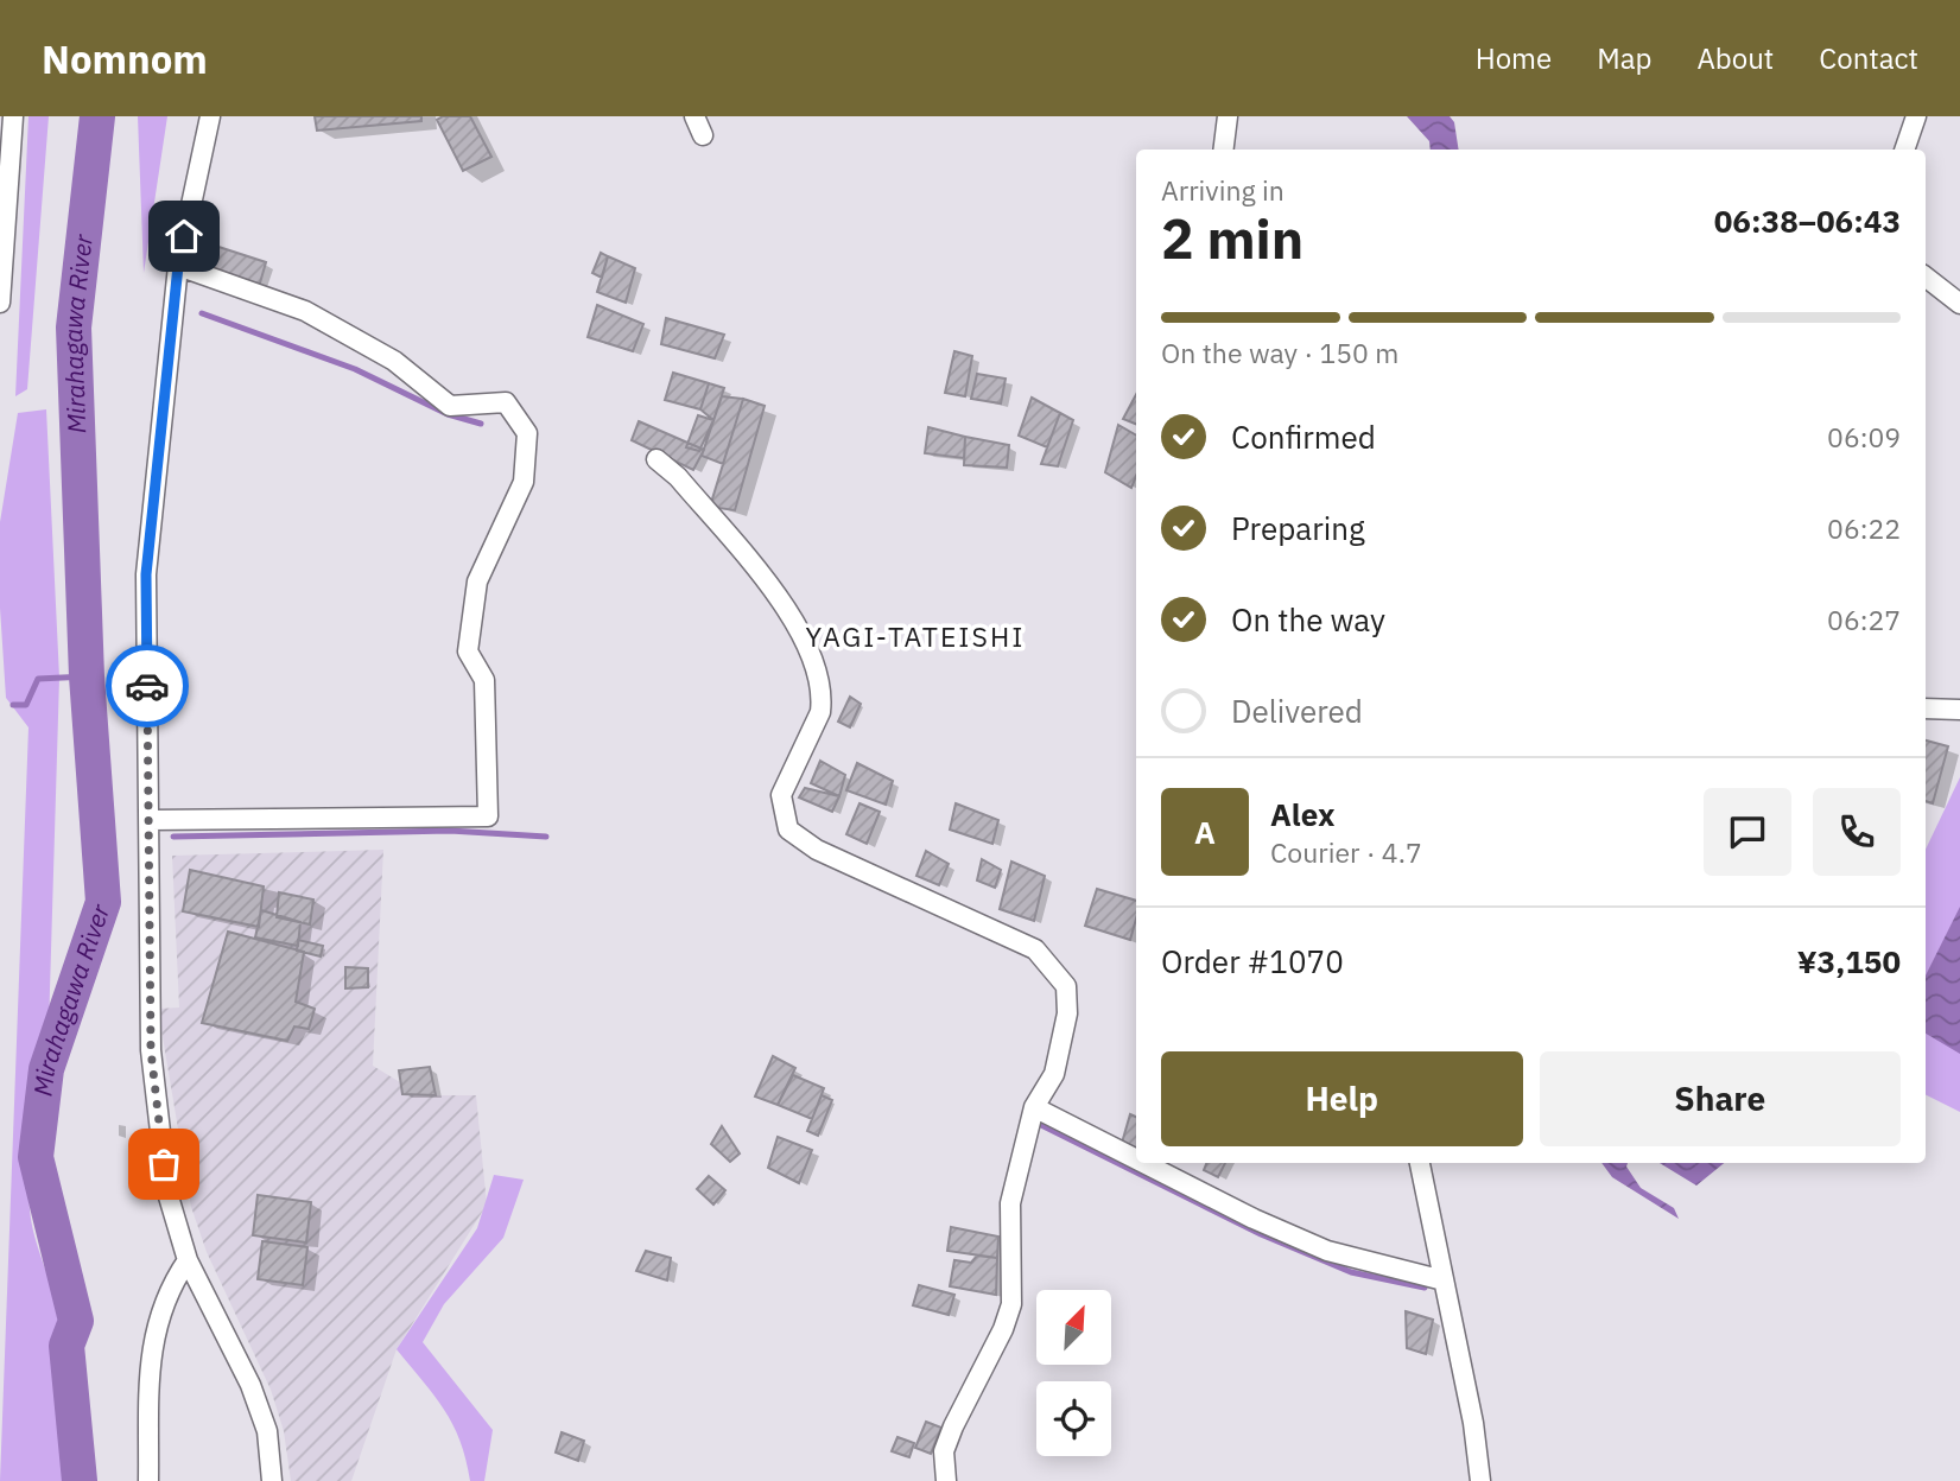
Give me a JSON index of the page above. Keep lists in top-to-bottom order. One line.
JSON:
{"districts":["YAGI-TATEISHI"],"water":["Mirahagawa River"],"north":"top right","page":{"header":"Nomnom","nav":["Home","Map","About","Contact"],"heading":["2 min","Arriving in","06:38–06:43"],"panel":["Alex","Courier · 4.7","Order #1070","¥3,150"],"bar":"On the way · 150 m","list":[["Confirmed","06:09"],["Preparing","06:22"],["On the way","06:27"],"Delivered"],"round":"A","buttons":["Help","Share"]}}
